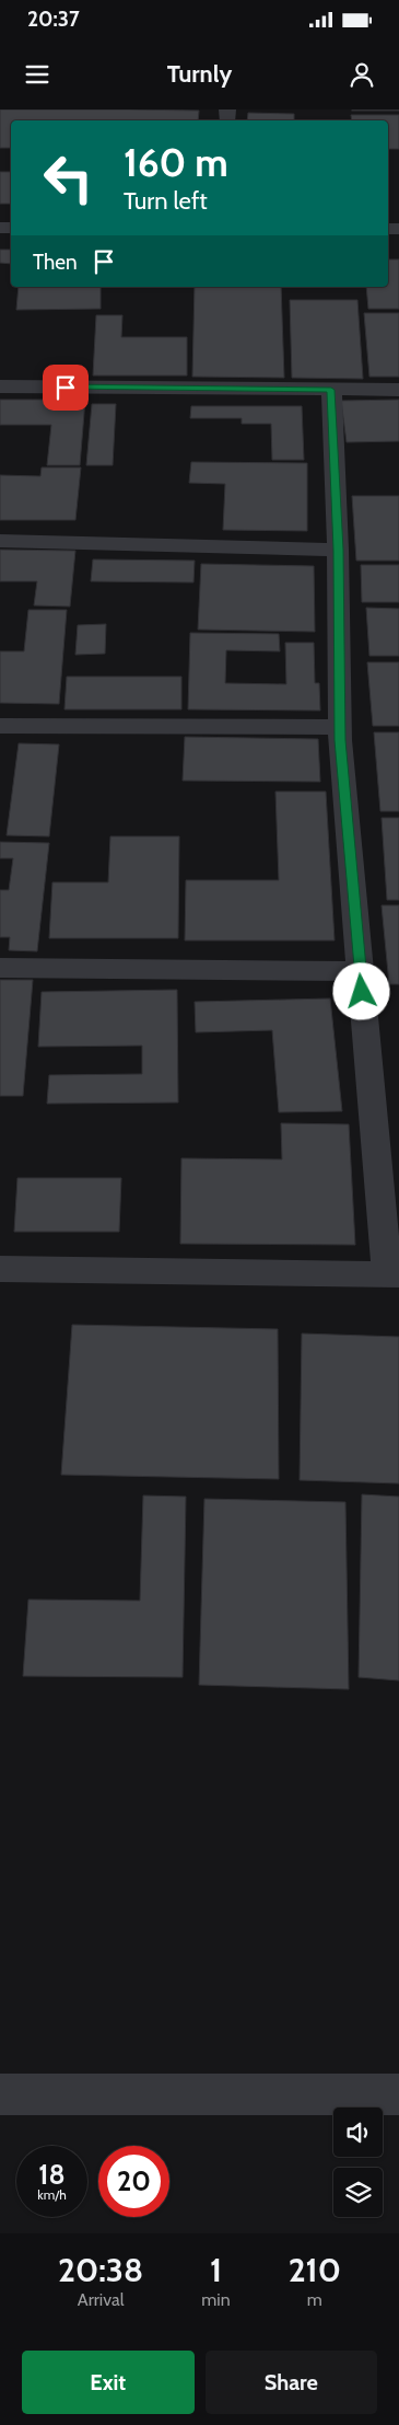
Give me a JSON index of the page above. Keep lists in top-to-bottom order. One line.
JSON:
{"page":{"status":"20:37","header":"Turnly","turn":["160 m","Turn left"],"then":"Then","speed":"18 km/h","limit":"20","eta":["20:38","Arrival","1","min","210","m"],"buttons":["Exit","Share"]}}
